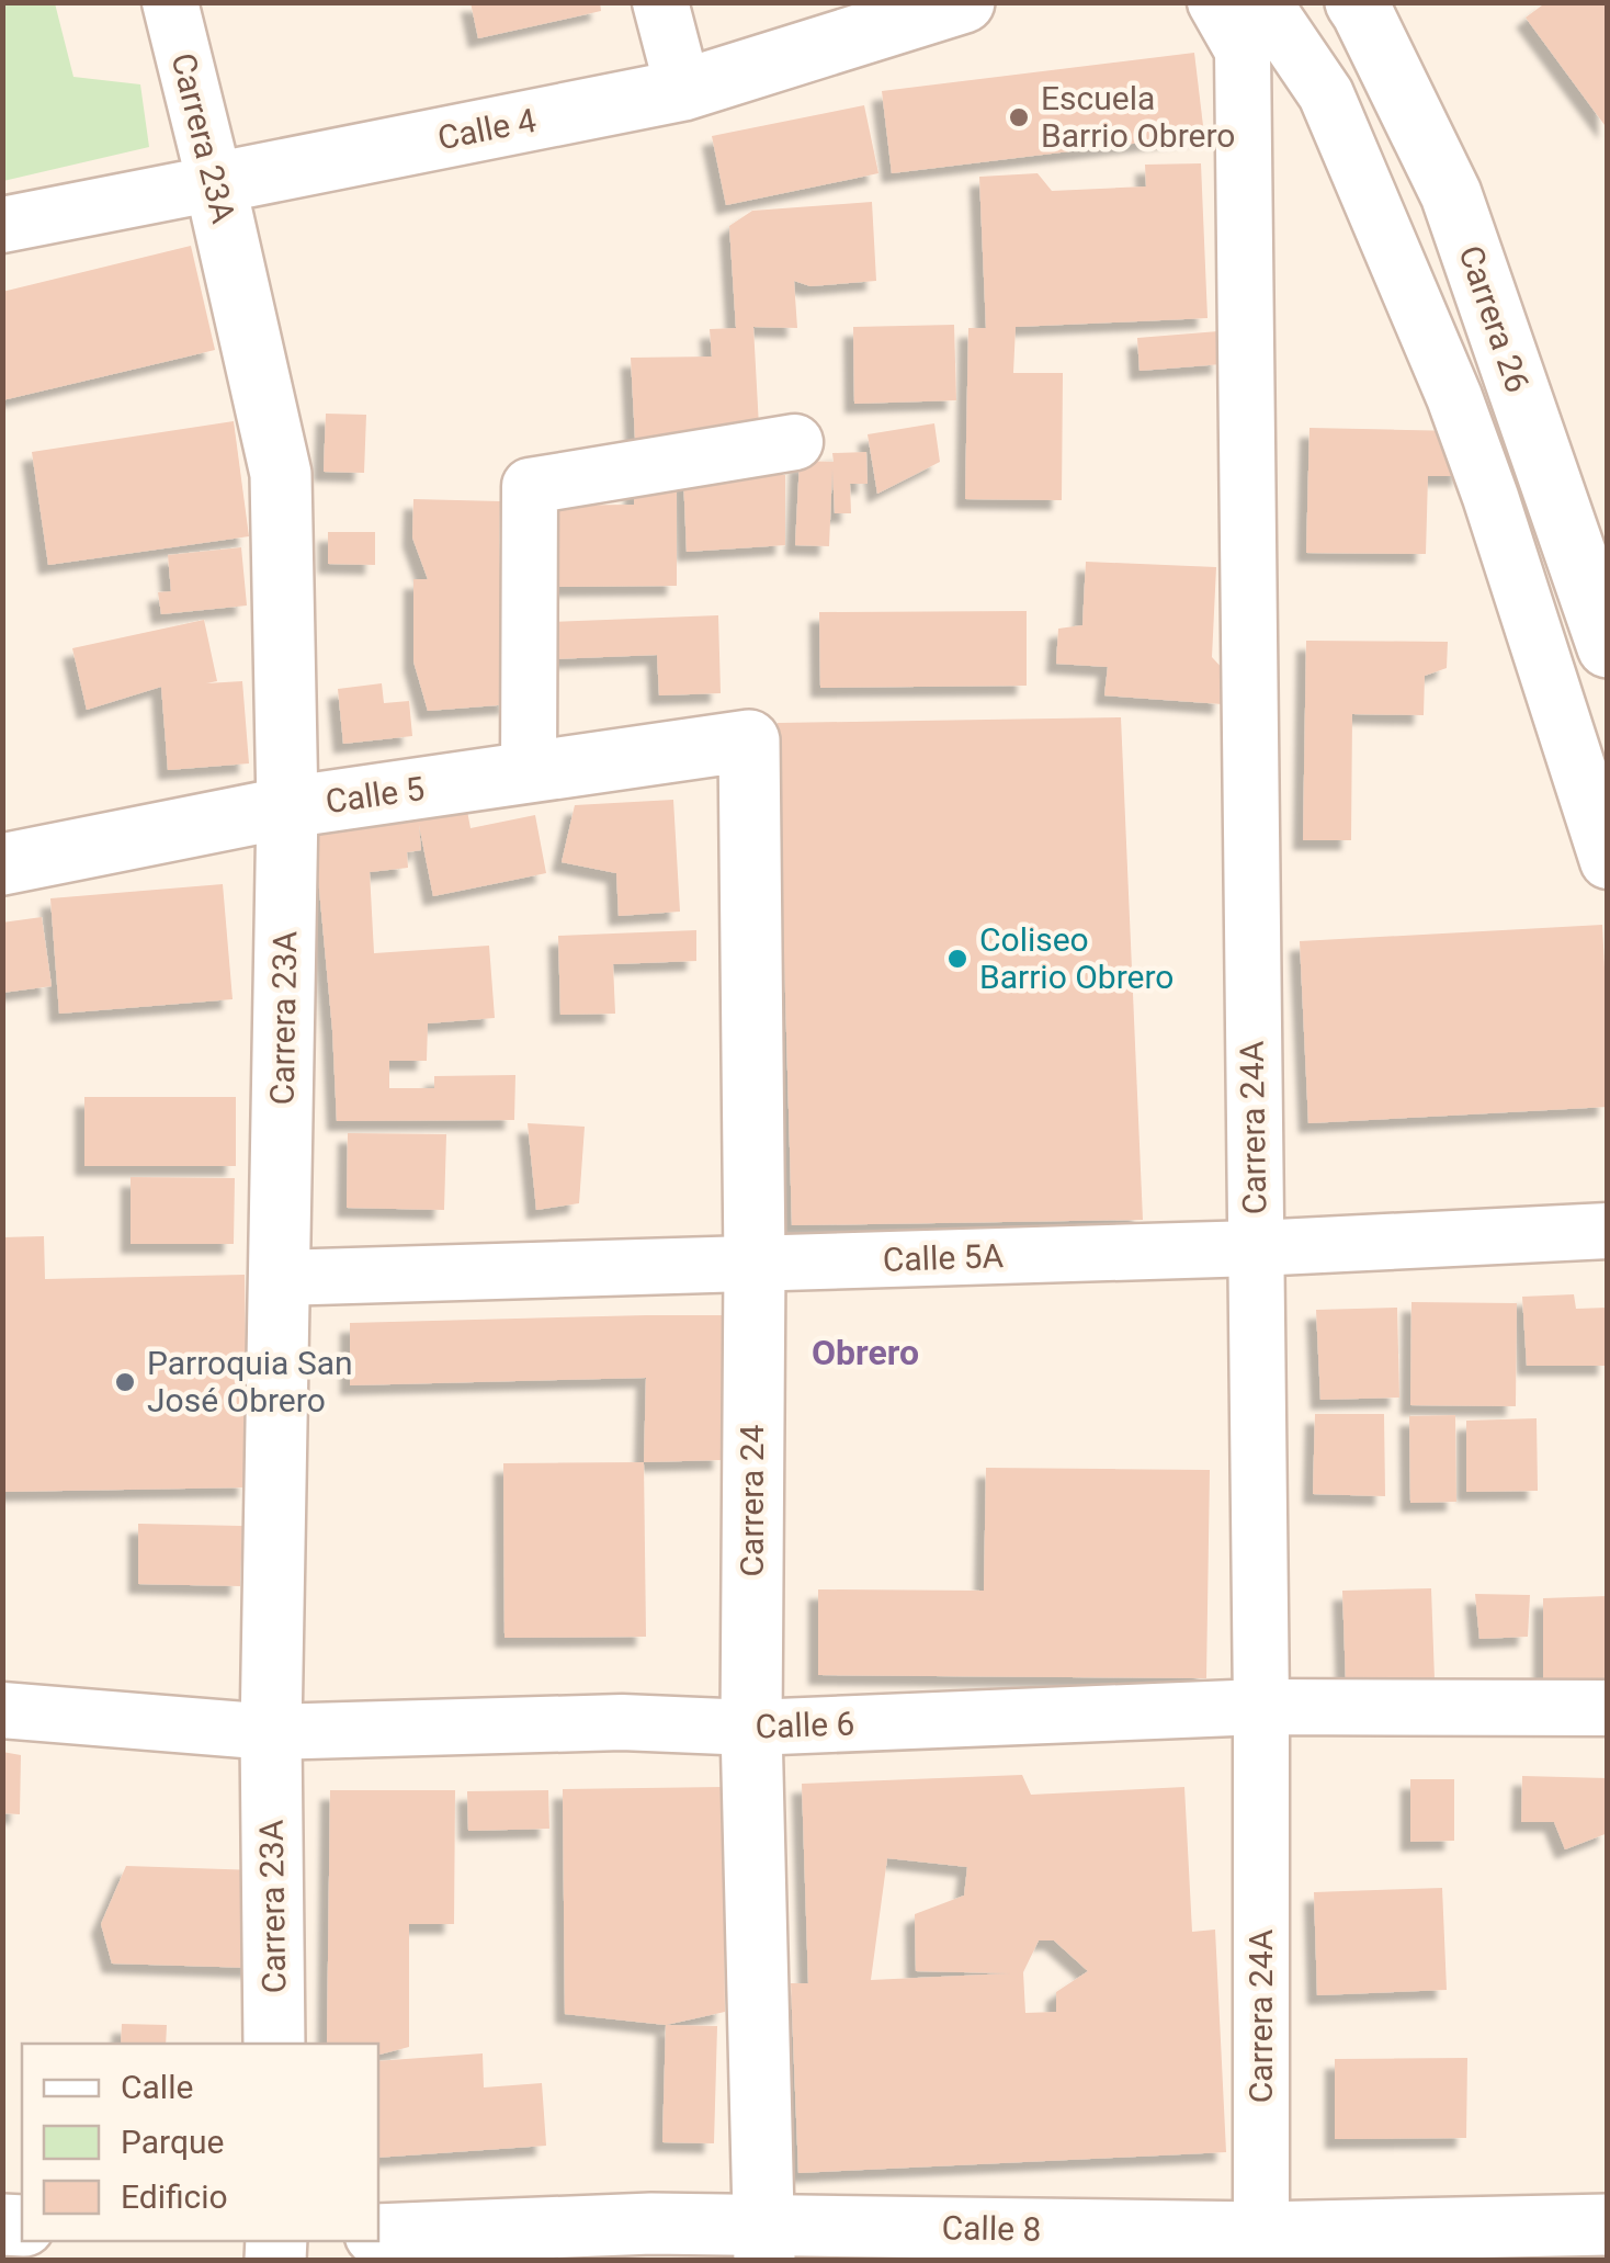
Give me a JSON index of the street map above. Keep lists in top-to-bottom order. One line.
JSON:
{"streets":{"street":["Calle 4","Carrera 23A","Carrera 26","Calle 5","Carrera 24A","Calle 5A","Carrera 24","Calle 6","Calle 8"]},"crossings":[["Calle 4","Carrera 23A"],["Carrera 23A","Calle 5"],["Carrera 23A","Calle 5A"],["Carrera 23A","Calle 6"],["Calle 5","Carrera 24"],["Carrera 24A","Calle 5A"],["Carrera 24A","Calle 6"],["Carrera 24A","Calle 8"],["Calle 5A","Carrera 24"],["Carrera 24","Calle 6"],["Carrera 24","Calle 8"]],"districts":["Obrero"],"places":["Escuela Barrio Obrero","Coliseo Barrio Obrero","Parroquia San José Obrero"],"legend":["Calle","Parque","Edificio"]}
